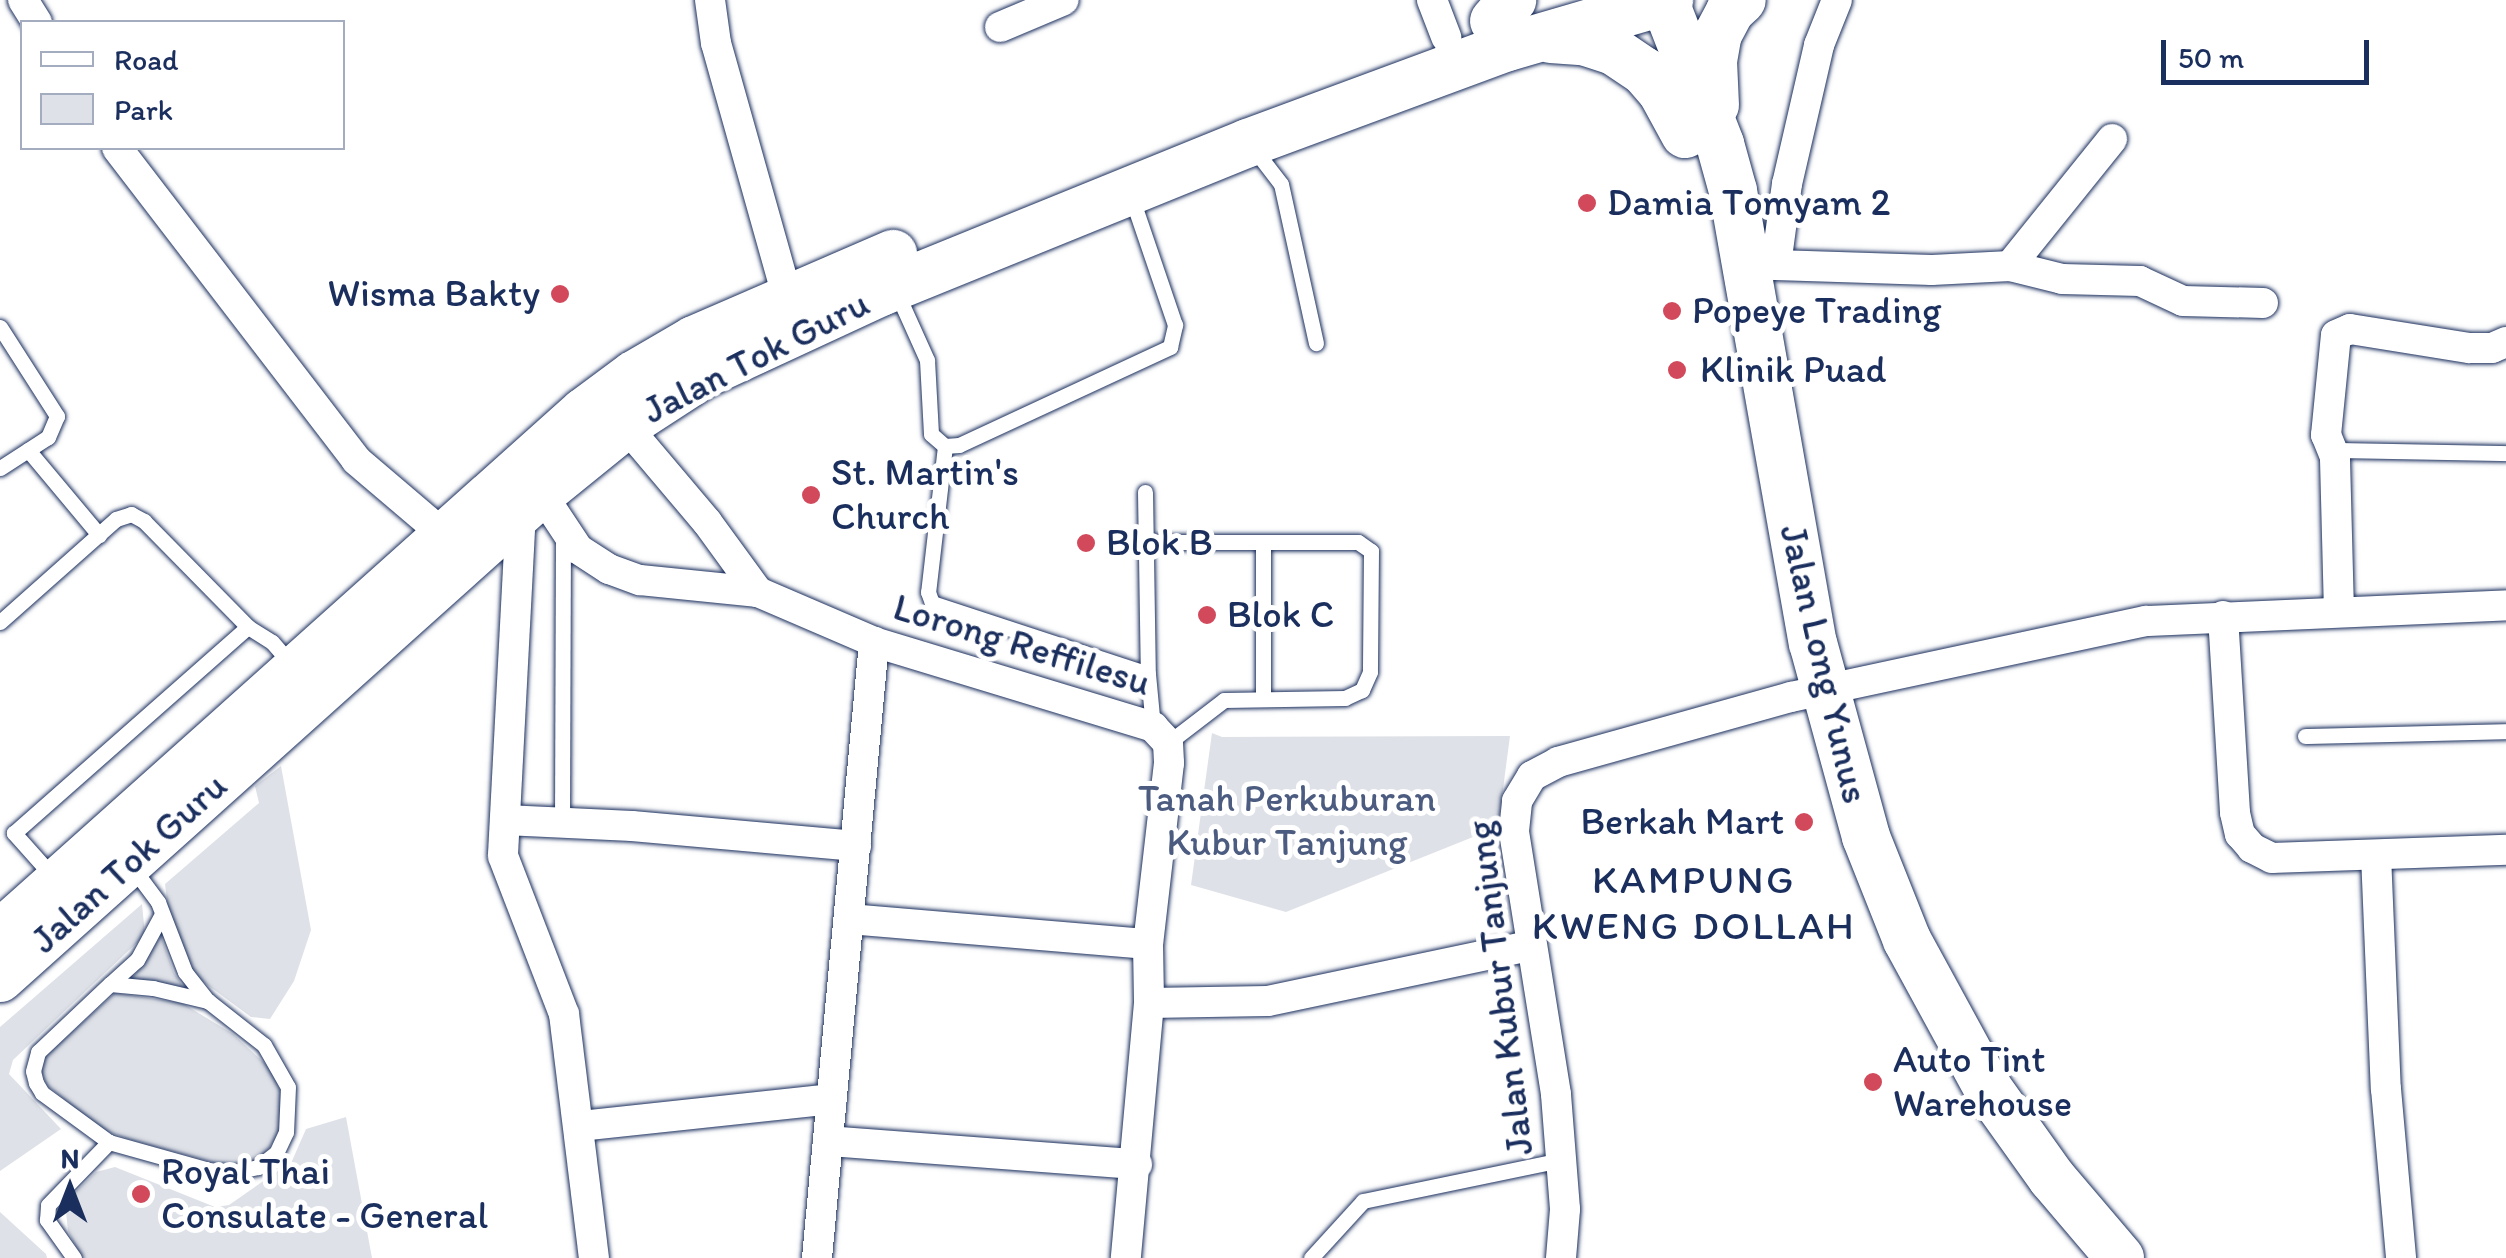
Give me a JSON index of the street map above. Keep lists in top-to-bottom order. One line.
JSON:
{"streets":{"main road":["Jalan Tok Guru","Jalan Long Yunus"],"street":["Lorong Reffilesu","Jalan Kubur Tanjung"]},"crossings":[["Jalan Tok Guru","Lorong Reffilesu"],["Jalan Tok Guru","Jalan Long Yunus"],["Jalan Long Yunus","Jalan Kubur Tanjung"]],"districts":["KAMPUNG KWENG DOLLAH"],"parks":["Tanah Perkuburan Kubur Tanjung"],"places":["Damia Tomyam 2","Wisma Bakty","Popeye Trading","Klinik Puad","St. Martin's Church","Blok B","Blok C","Berkah Mart","Auto Tint Warehouse","Royal Thai Consulate - General"],"legend":["Road","Park"],"scale_bar":"50 m","north":"top"}
